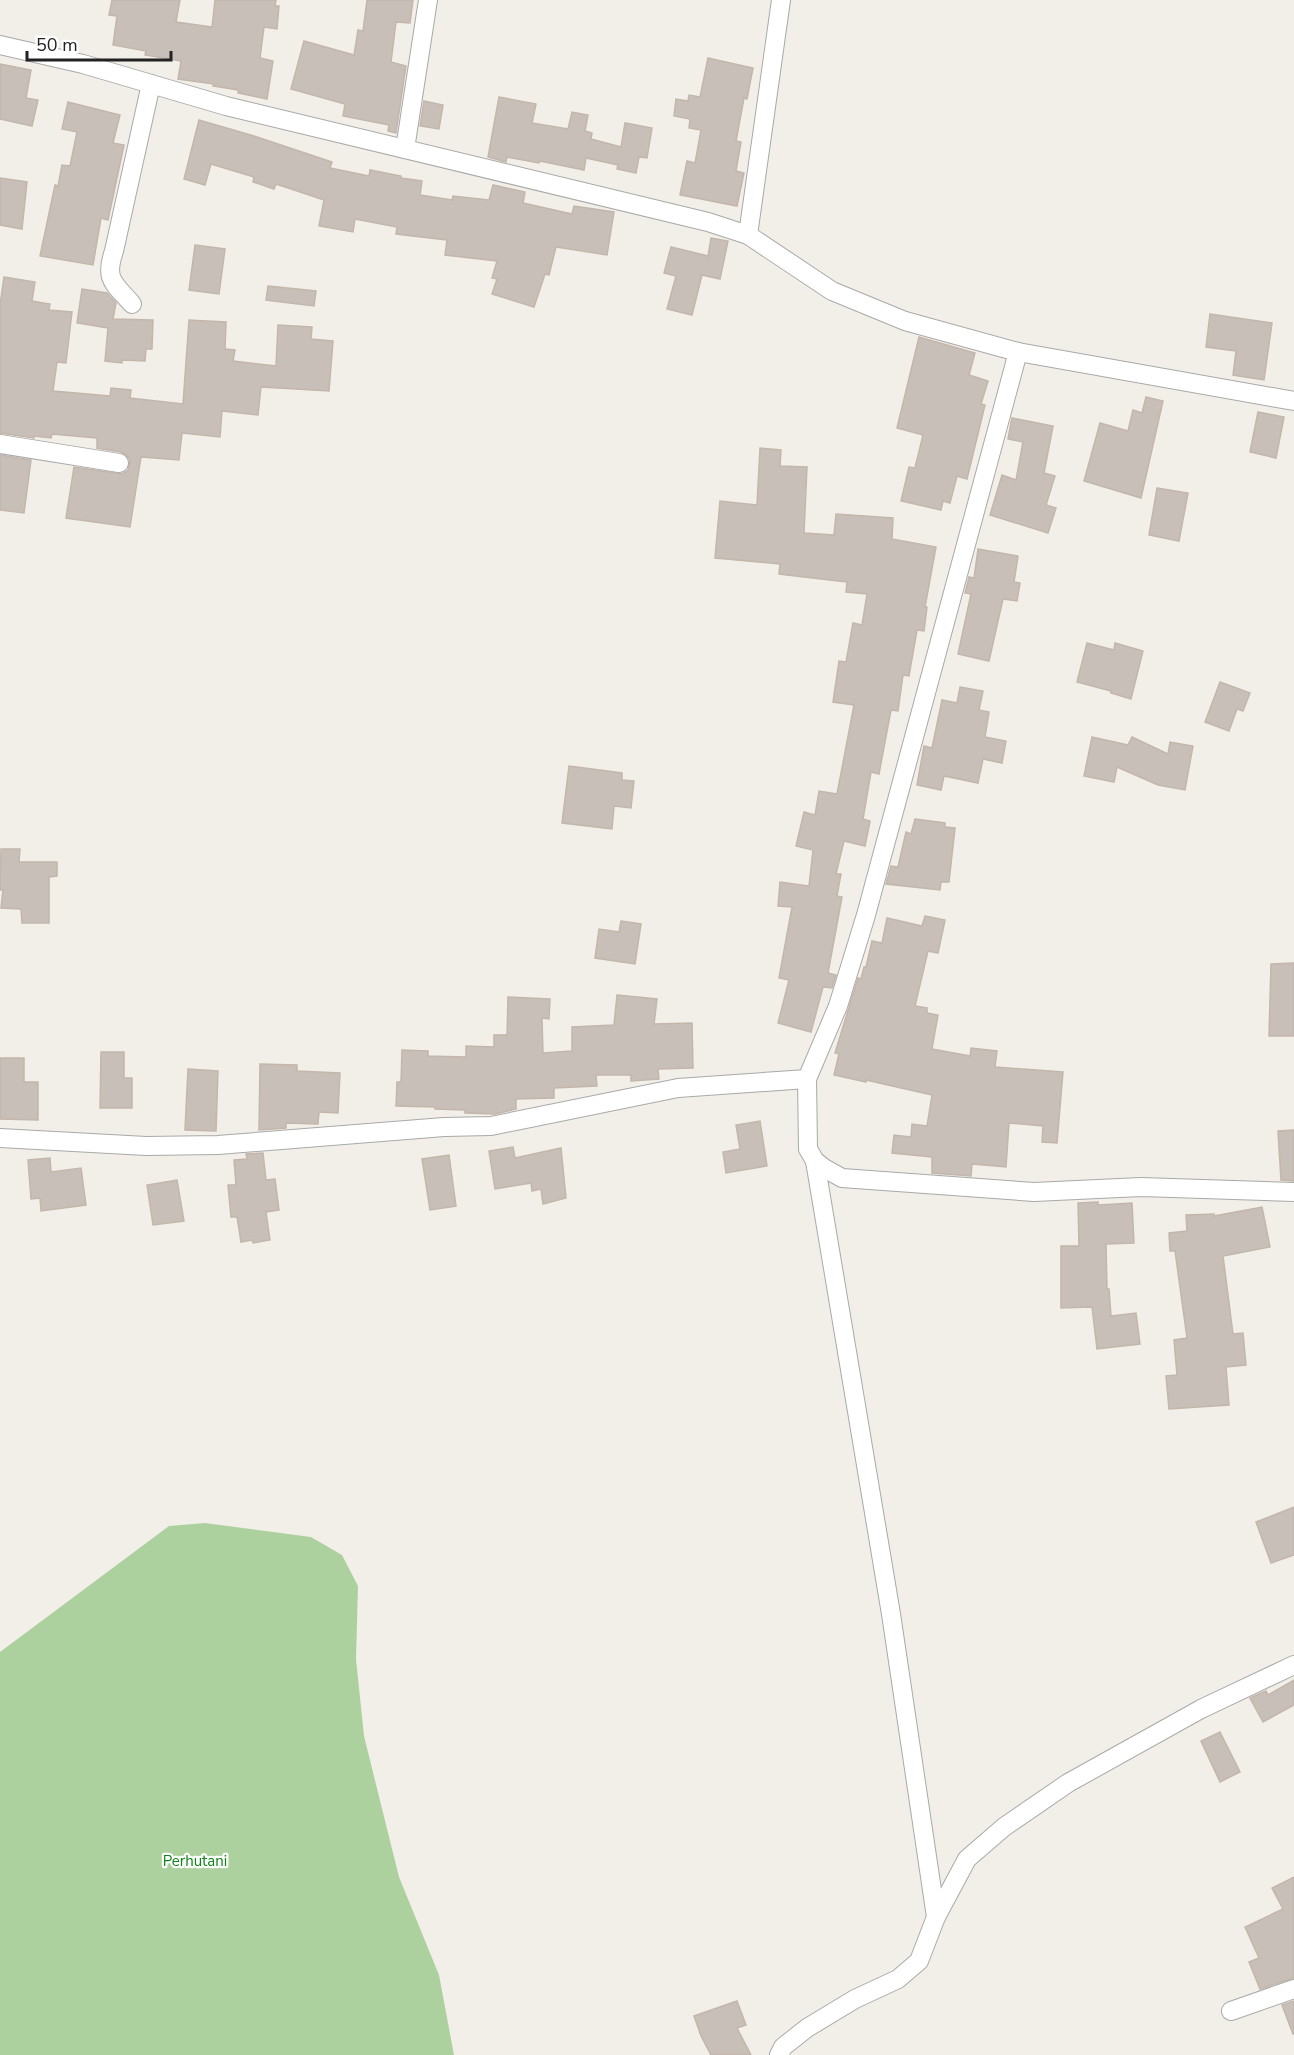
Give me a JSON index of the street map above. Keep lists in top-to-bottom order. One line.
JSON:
{"parks":["Perhutani"],"scale_bar":"50 m"}
